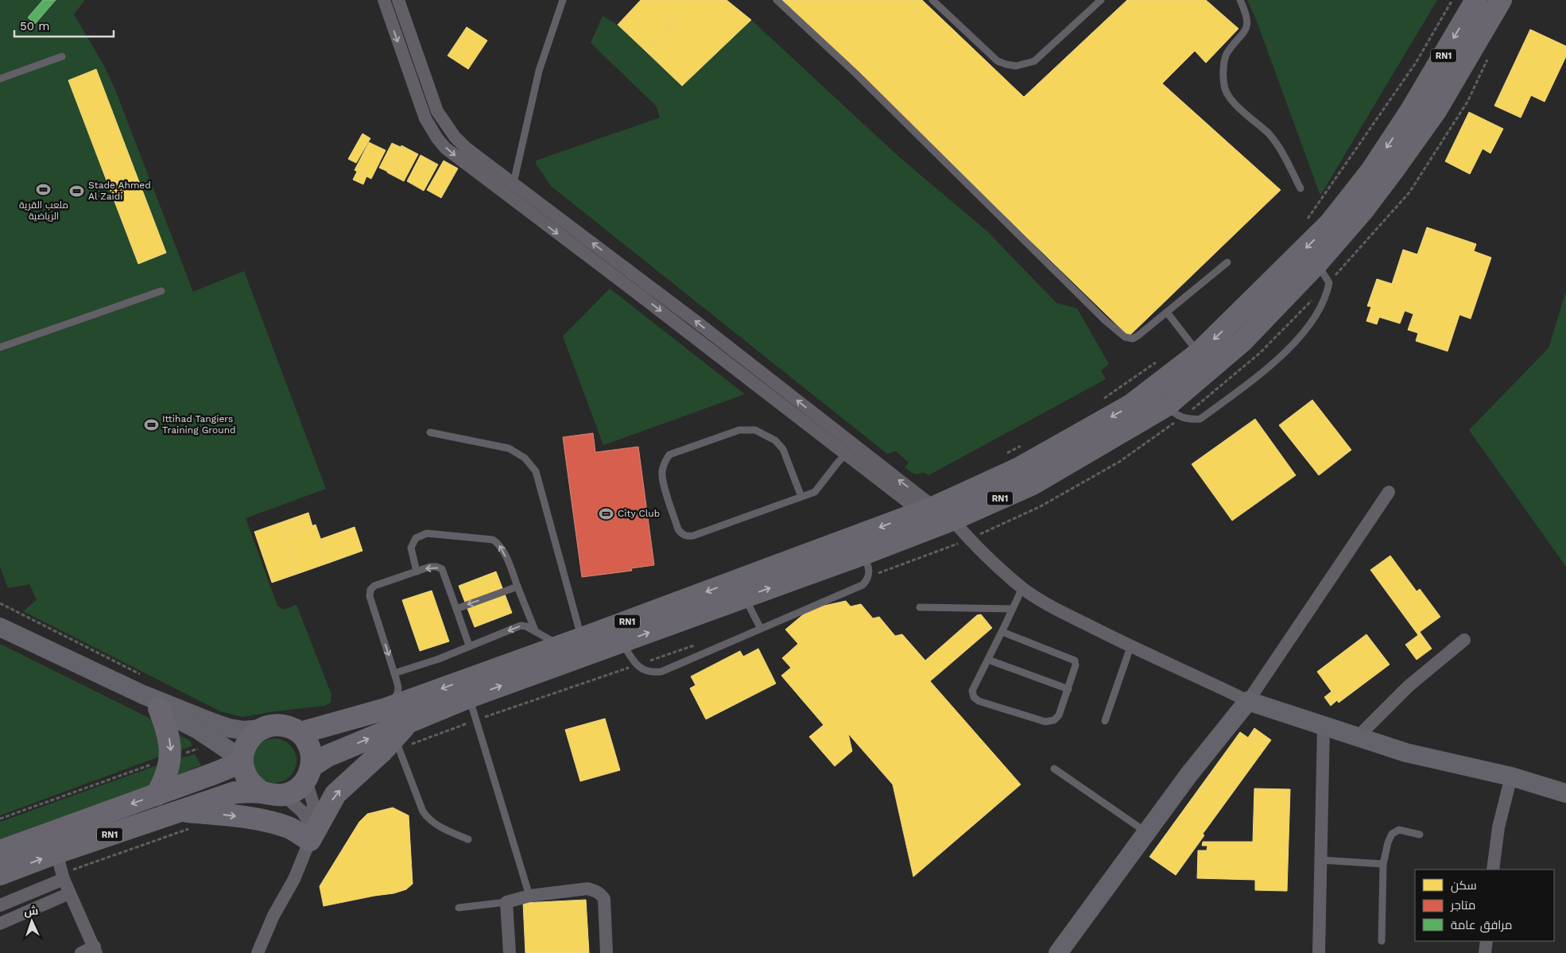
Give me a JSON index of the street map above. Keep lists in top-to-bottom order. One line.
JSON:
{"streets":{"highway":["RN1"]},"places":{"sports":["ملعب القرية الرياضية","Stade Ahmed Al Zaidi","Ittihad Tangiers Training Ground","City Club"]},"legend":["سكن","متاجر","مرافق عامة"],"scale_bar":"50 m","north":"top"}
